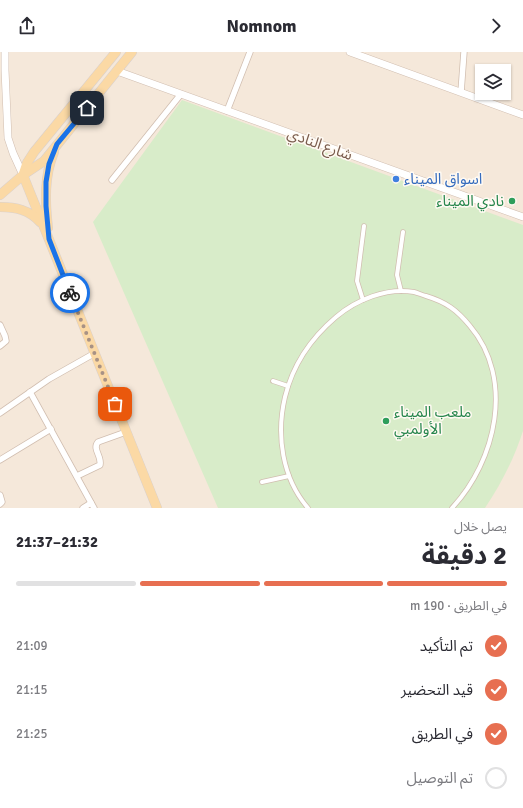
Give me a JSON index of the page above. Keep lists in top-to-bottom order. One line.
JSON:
{"streets":{"street":["شارع النادي"]},"places":["اسواق الميناء","نادي الميناء","ملعب الميناء الأولمبي"],"page":{"header":"Nomnom","heading":["2 دقيقة","يصل خلال","21:32–21:37"],"bar":"في الطريق · 190 m","list":[["تم التأكيد","21:09"],["قيد التحضير","21:15"],["في الطريق","21:25"],"تم التوصيل"]}}
